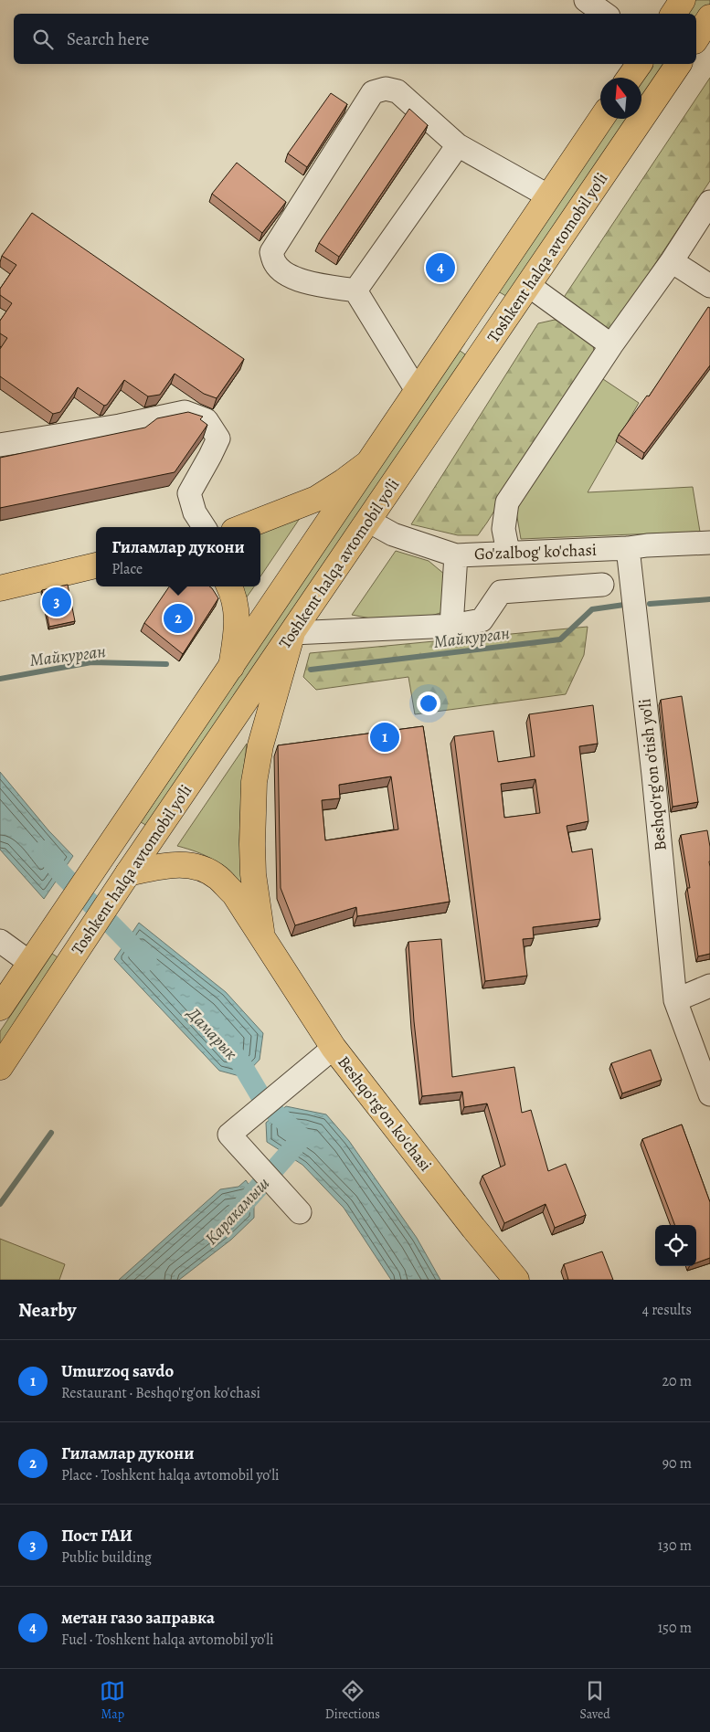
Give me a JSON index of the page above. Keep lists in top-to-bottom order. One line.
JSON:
{"streets":{"main road":["Toshkent halqa avtomobil yo'li","Beshqo'rg'on ko'chasi"],"street":["Go'zalbog' ko'chasi","Beshqo'rg'on o'tish yo'li"]},"crossings":[["Toshkent halqa avtomobil yo'li","Go'zalbog' ko'chasi"],["Toshkent halqa avtomobil yo'li","Beshqo'rg'on ko'chasi"],["Go'zalbog' ko'chasi","Beshqo'rg'on o'tish yo'li"]],"water":["Майкурган","Дамарык","Каракамыш"],"north":"top","page":{"search":"Search here","pins":["4","3","2","1"],"popup":["Гиламлар дукони","Place"],"heading":["Nearby","4 results"],"list":[{"mark":"1","name":"Umurzoq savdo","note":"Restaurant · Beshqo'rg'on ko'chasi","value":"20 m"},{"mark":"2","name":"Гиламлар дукони","note":"Place · Toshkent halqa avtomobil yo'li","value":"90 m"},{"mark":"3","name":"Пост ГАИ","note":"Public building","value":"130 m"},{"mark":"4","name":"метан газо заправка","note":"Fuel · Toshkent halqa avtomobil yo'li","value":"150 m"}],"nav":["Map","Directions","Saved"]}}
